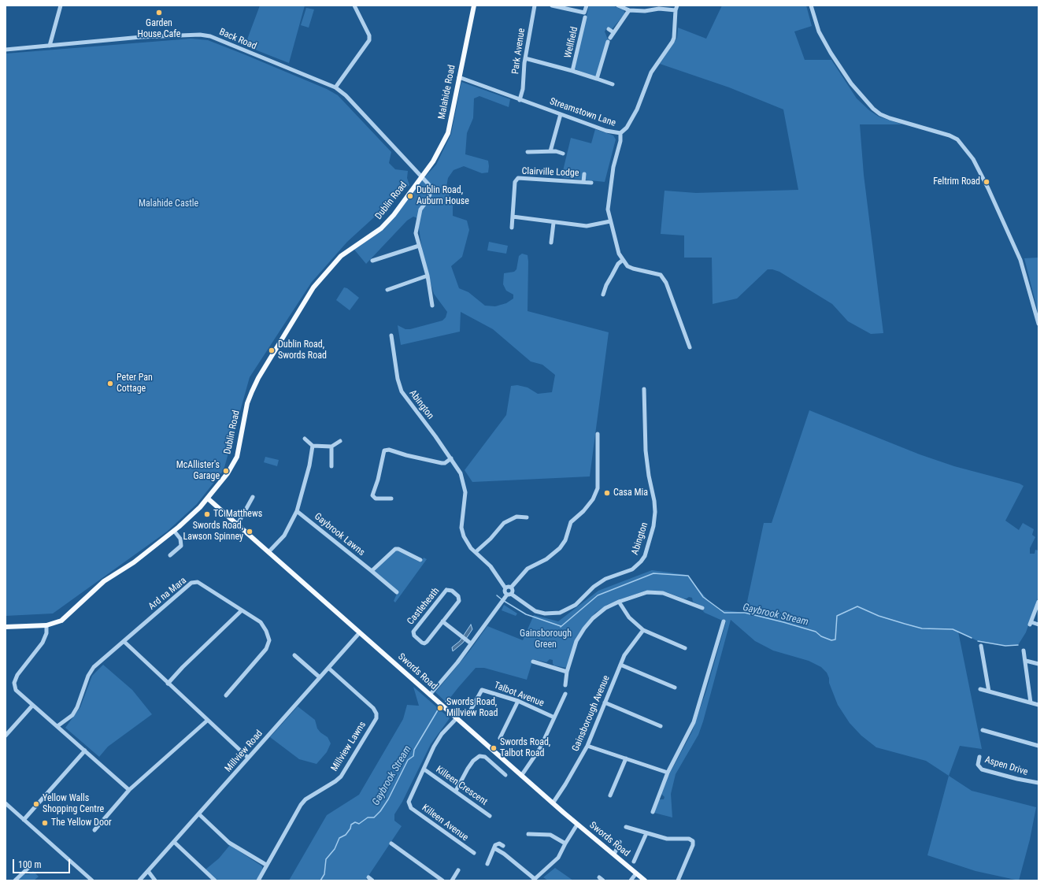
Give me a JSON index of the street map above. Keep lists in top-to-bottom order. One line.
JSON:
{"streets":{"main road":["Malahide Road","Dublin Road","Swords Road"],"street":["Back Road","Wellfield","Park Avenue","Streamstown Lane","Clairville Lodge","Abington","Gaybrook Lawns","Ard na Mara","Castleheath","Talbot Avenue","Gainsborough Avenue","Millview Lawns","Millview Road","Aspen Drive","Killeen Crescent","Killeen Avenue"]},"crossings":[["Back Road","Malahide Road"],["Back Road","Dublin Road"],["Wellfield","Park Avenue"],["Park Avenue","Streamstown Lane"],["Malahide Road","Streamstown Lane"],["Malahide Road","Dublin Road"],["Dublin Road","Swords Road"],["Swords Road","Gainsborough Avenue"],["Swords Road","Millview Road"],["Swords Road","Killeen Avenue"],["Millview Lawns","Millview Road"],["Killeen Crescent","Killeen Avenue"]],"water":["Gaybrook Stream"],"parks":["Malahide Castle","Gainsborough Green"],"places":["Garden House Cafe","Feltrim Road","Dublin Road, Auburn House","Dublin Road, Swords Road","Peter Pan Cottage","McAllister's Garage","Casa Mia","TC Matthews","Swords Road, Lawson Spinney","Swords Road, Millview Road","Swords Road, Talbot Road","Yellow Walls Shopping Centre","The Yellow Door"],"scale_bar":"100 m"}
